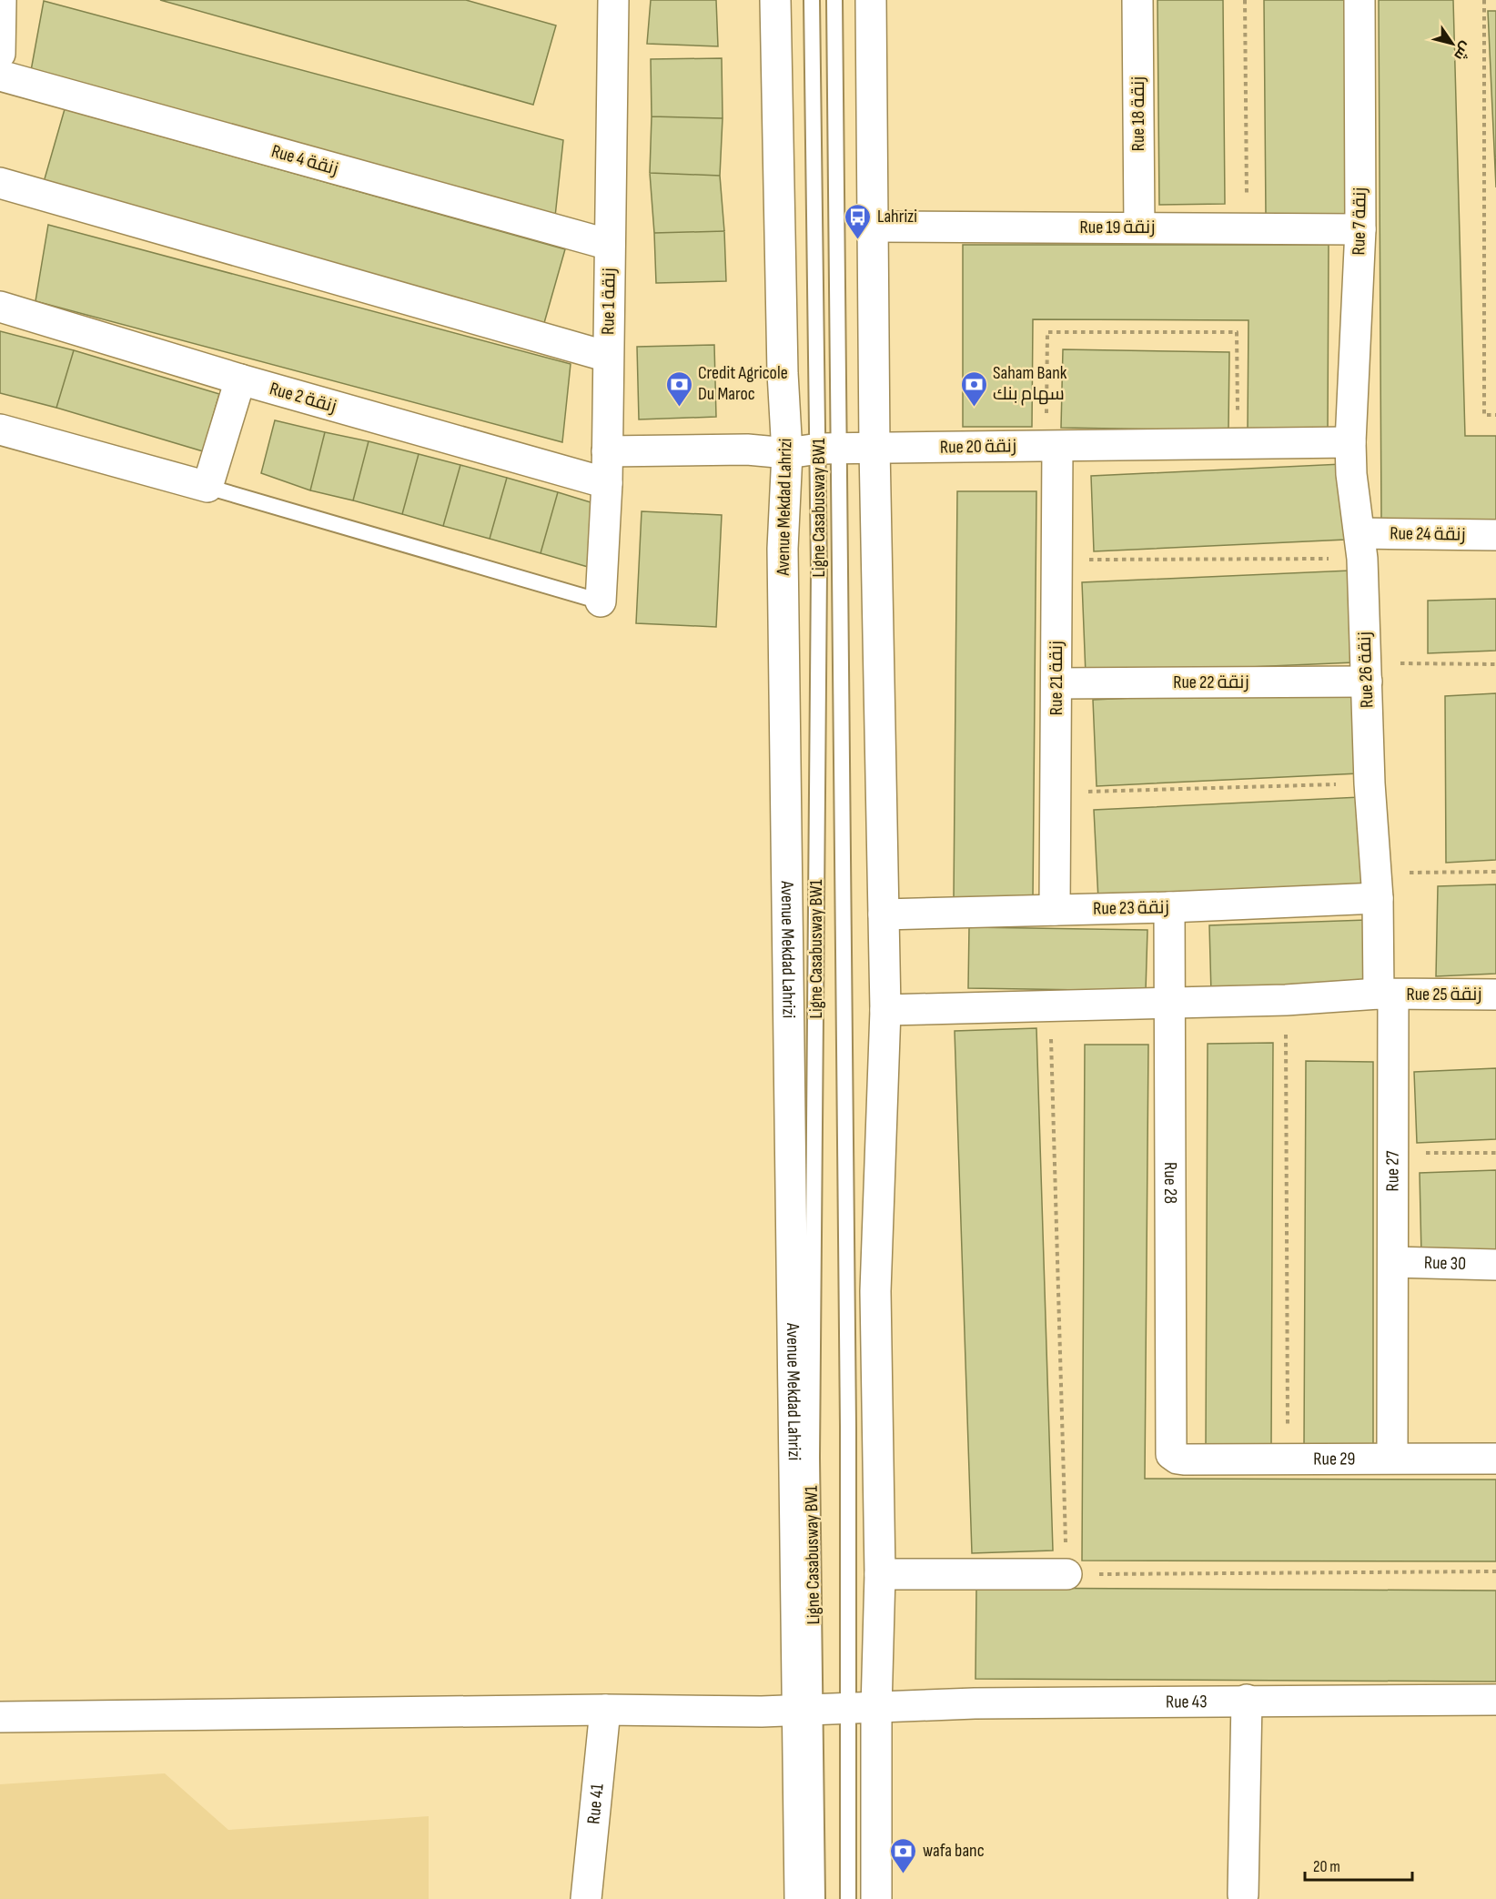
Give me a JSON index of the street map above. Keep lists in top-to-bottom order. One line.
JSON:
{"streets":{"street":["Rue 18 زنقة","Rue 4 زنقة","Rue 7 زنقة","Rue 19 زنقة","Rue 1 زنقة","Rue 2 زنقة","Rue 20 زنقة","Avenue Mekdad Lahrizi","Rue 24 زنقة","Rue 26 زنقة","Rue 21 زنقة","Rue 22 زنقة","Rue 23 زنقة","Rue 25 زنقة","Rue 27","Rue 28","Rue 30","Rue 29","Rue 43","Rue 41"],"lane":["Ligne Casabusway BW1"]},"crossings":[["Rue 18 زنقة","Rue 19 زنقة"],["Rue 4 زنقة","Rue 1 زنقة"],["Rue 7 زنقة","Rue 19 زنقة"],["Rue 7 زنقة","Rue 20 زنقة"],["Rue 7 زنقة","Rue 26 زنقة"],["Rue 1 زنقة","Rue 2 زنقة"],["Rue 1 زنقة","Rue 20 زنقة"],["Rue 20 زنقة","Avenue Mekdad Lahrizi"],["Rue 20 زنقة","Ligne Casabusway BW1"],["Rue 20 زنقة","Rue 26 زنقة"],["Rue 20 زنقة","Rue 21 زنقة"],["Avenue Mekdad Lahrizi","Ligne Casabusway BW1"],["Avenue Mekdad Lahrizi","Rue 43"],["Ligne Casabusway BW1","Rue 43"],["Rue 24 زنقة","Rue 26 زنقة"],["Rue 26 زنقة","Rue 22 زنقة"],["Rue 26 زنقة","Rue 23 زنقة"],["Rue 26 زنقة","Rue 27"],["Rue 21 زنقة","Rue 22 زنقة"],["Rue 21 زنقة","Rue 23 زنقة"],["Rue 23 زنقة","Rue 27"],["Rue 23 زنقة","Rue 28"],["Rue 25 زنقة","Rue 27"],["Rue 25 زنقة","Rue 28"],["Rue 27","Rue 30"],["Rue 27","Rue 29"],["Rue 28","Rue 29"],["Rue 43","Rue 41"]],"places":{"bus stop":["Lahrizi"],"bank":["Credit Agricole Du Maroc","Saham Bank سهام بنك","wafa banc"]},"scale_bar":"20 m","north":"bottom right"}
